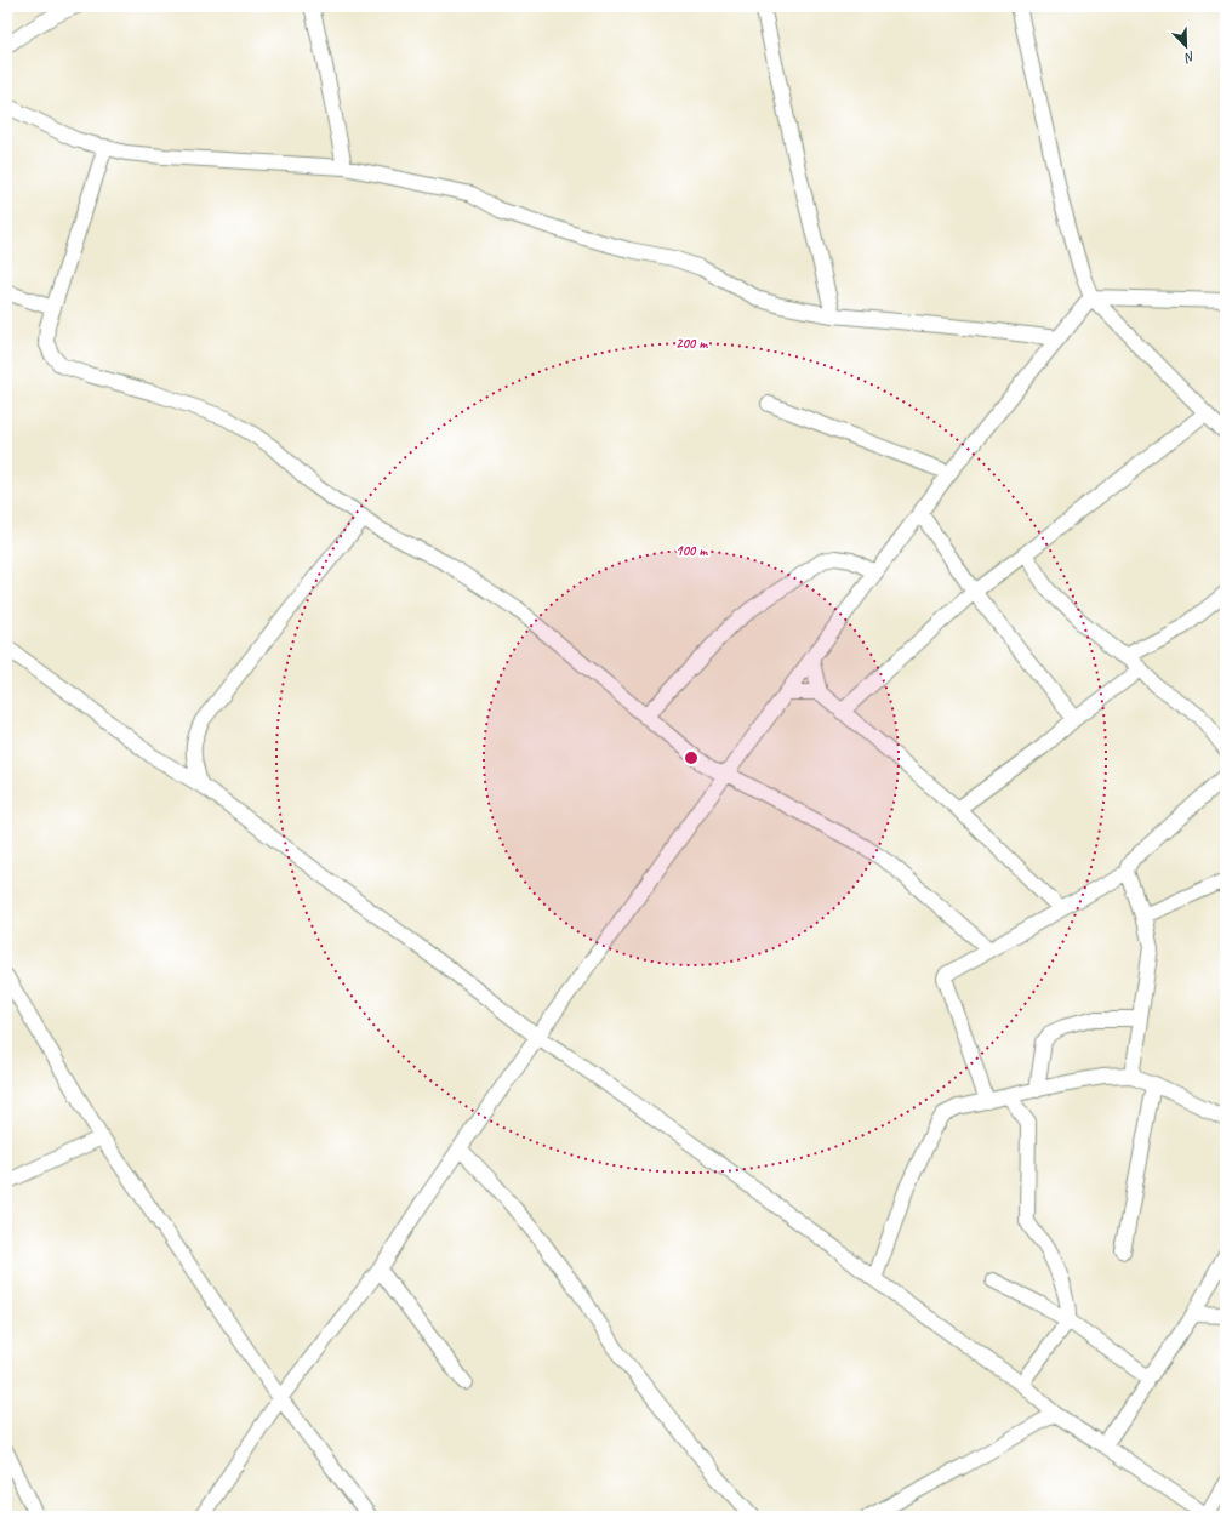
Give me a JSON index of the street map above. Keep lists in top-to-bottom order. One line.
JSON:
{"north":"bottom right","rings":["200 m","100 m"]}
